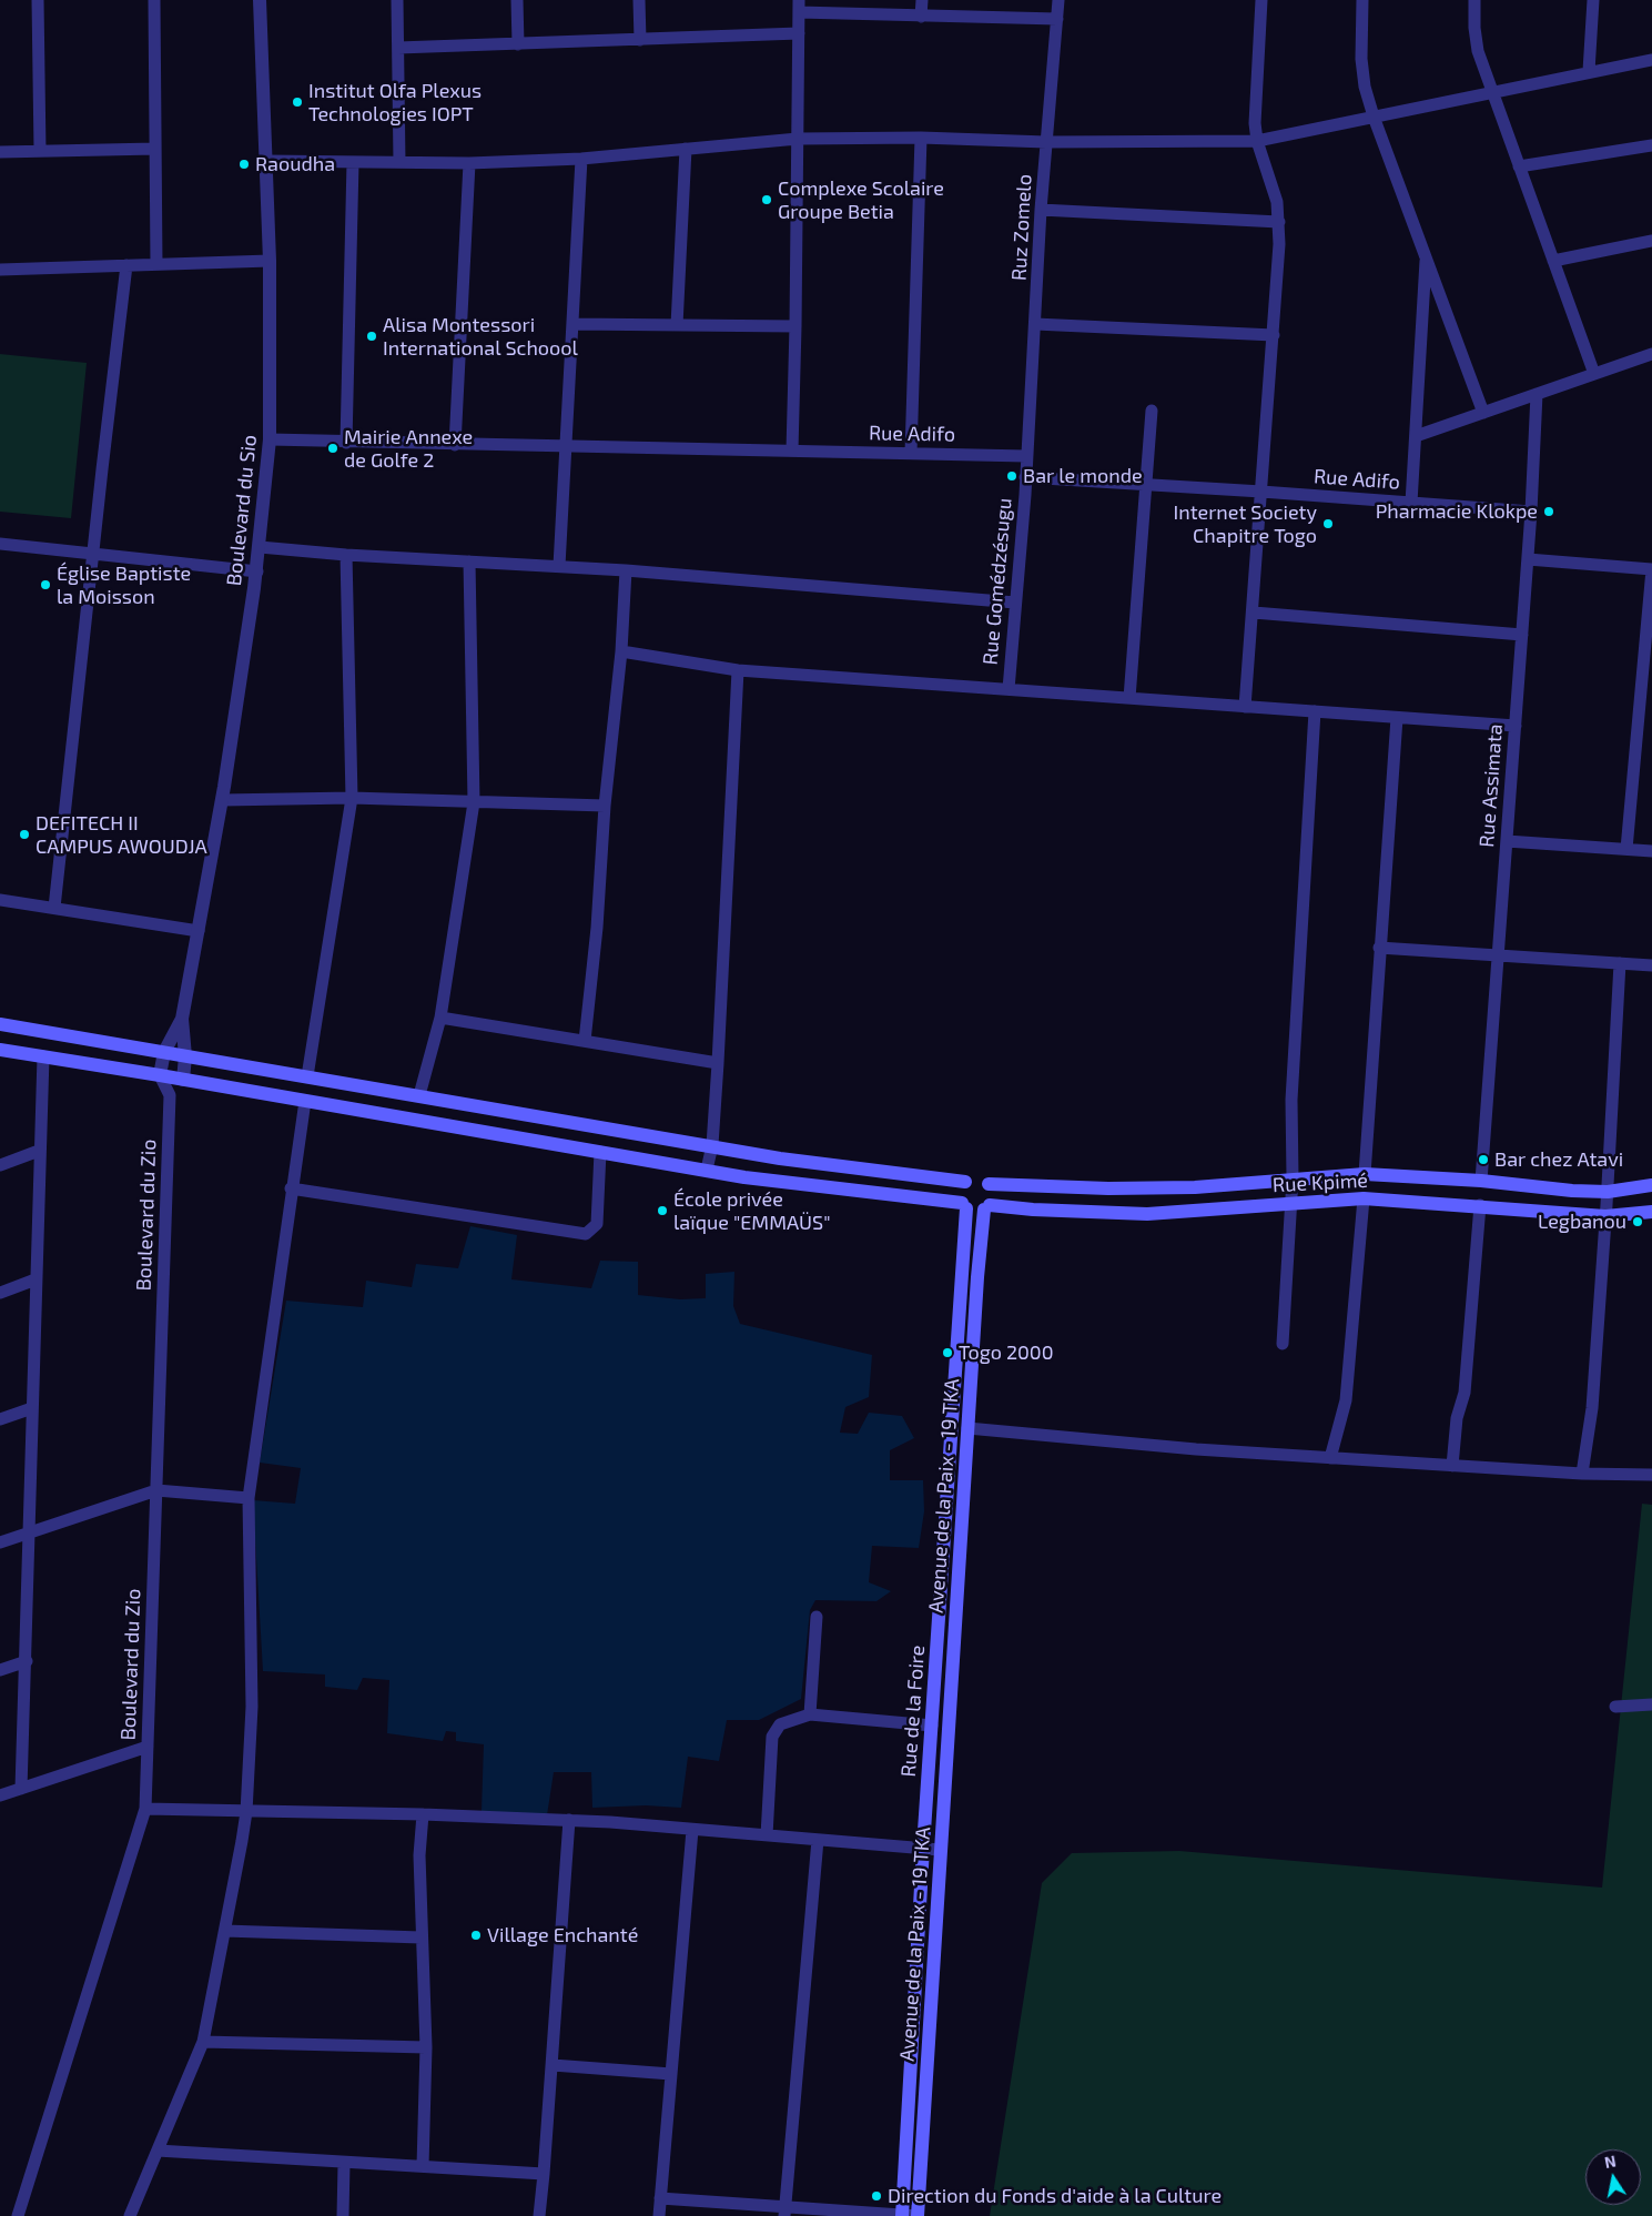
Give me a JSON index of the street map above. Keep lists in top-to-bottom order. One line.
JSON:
{"streets":{"main road":["Rue Kpimé","Avenue de la Paix - 19 TKA","Rue de la Foire"],"street":["Ruz Zomelo","Rue Adifo","Boulevard du Sio","Rue Gomédzésugu","Rue Assimata","Boulevard du Zio"]},"crossings":[["Ruz Zomelo","Rue Adifo"],["Rue Adifo","Boulevard du Sio"],["Rue Adifo","Rue Gomédzésugu"],["Rue Adifo","Rue Assimata"],["Boulevard du Sio","Boulevard du Zio"],["Rue Kpimé","Avenue de la Paix - 19 TKA"],["Rue Kpimé","Rue de la Foire"],["Avenue de la Paix - 19 TKA","Rue de la Foire"]],"places":["Institut Olfa Plexus Technologies IOPT","Raoudha","Complexe Scolaire Groupe Betia","Alisa Montessori International Schoool","Mairie Annexe de Golfe 2","Bar le monde","Pharmacie Klokpe","Internet Society Chapitre Togo","Église Baptiste la Moisson","DEFITECH II CAMPUS AWOUDJA","Bar chez Atavi","École privée laïque \"EMMAÜS\"","Legbanou","Togo 2000","Village Enchanté","Direction du Fonds d'aide à la Culture"],"north":"top"}
